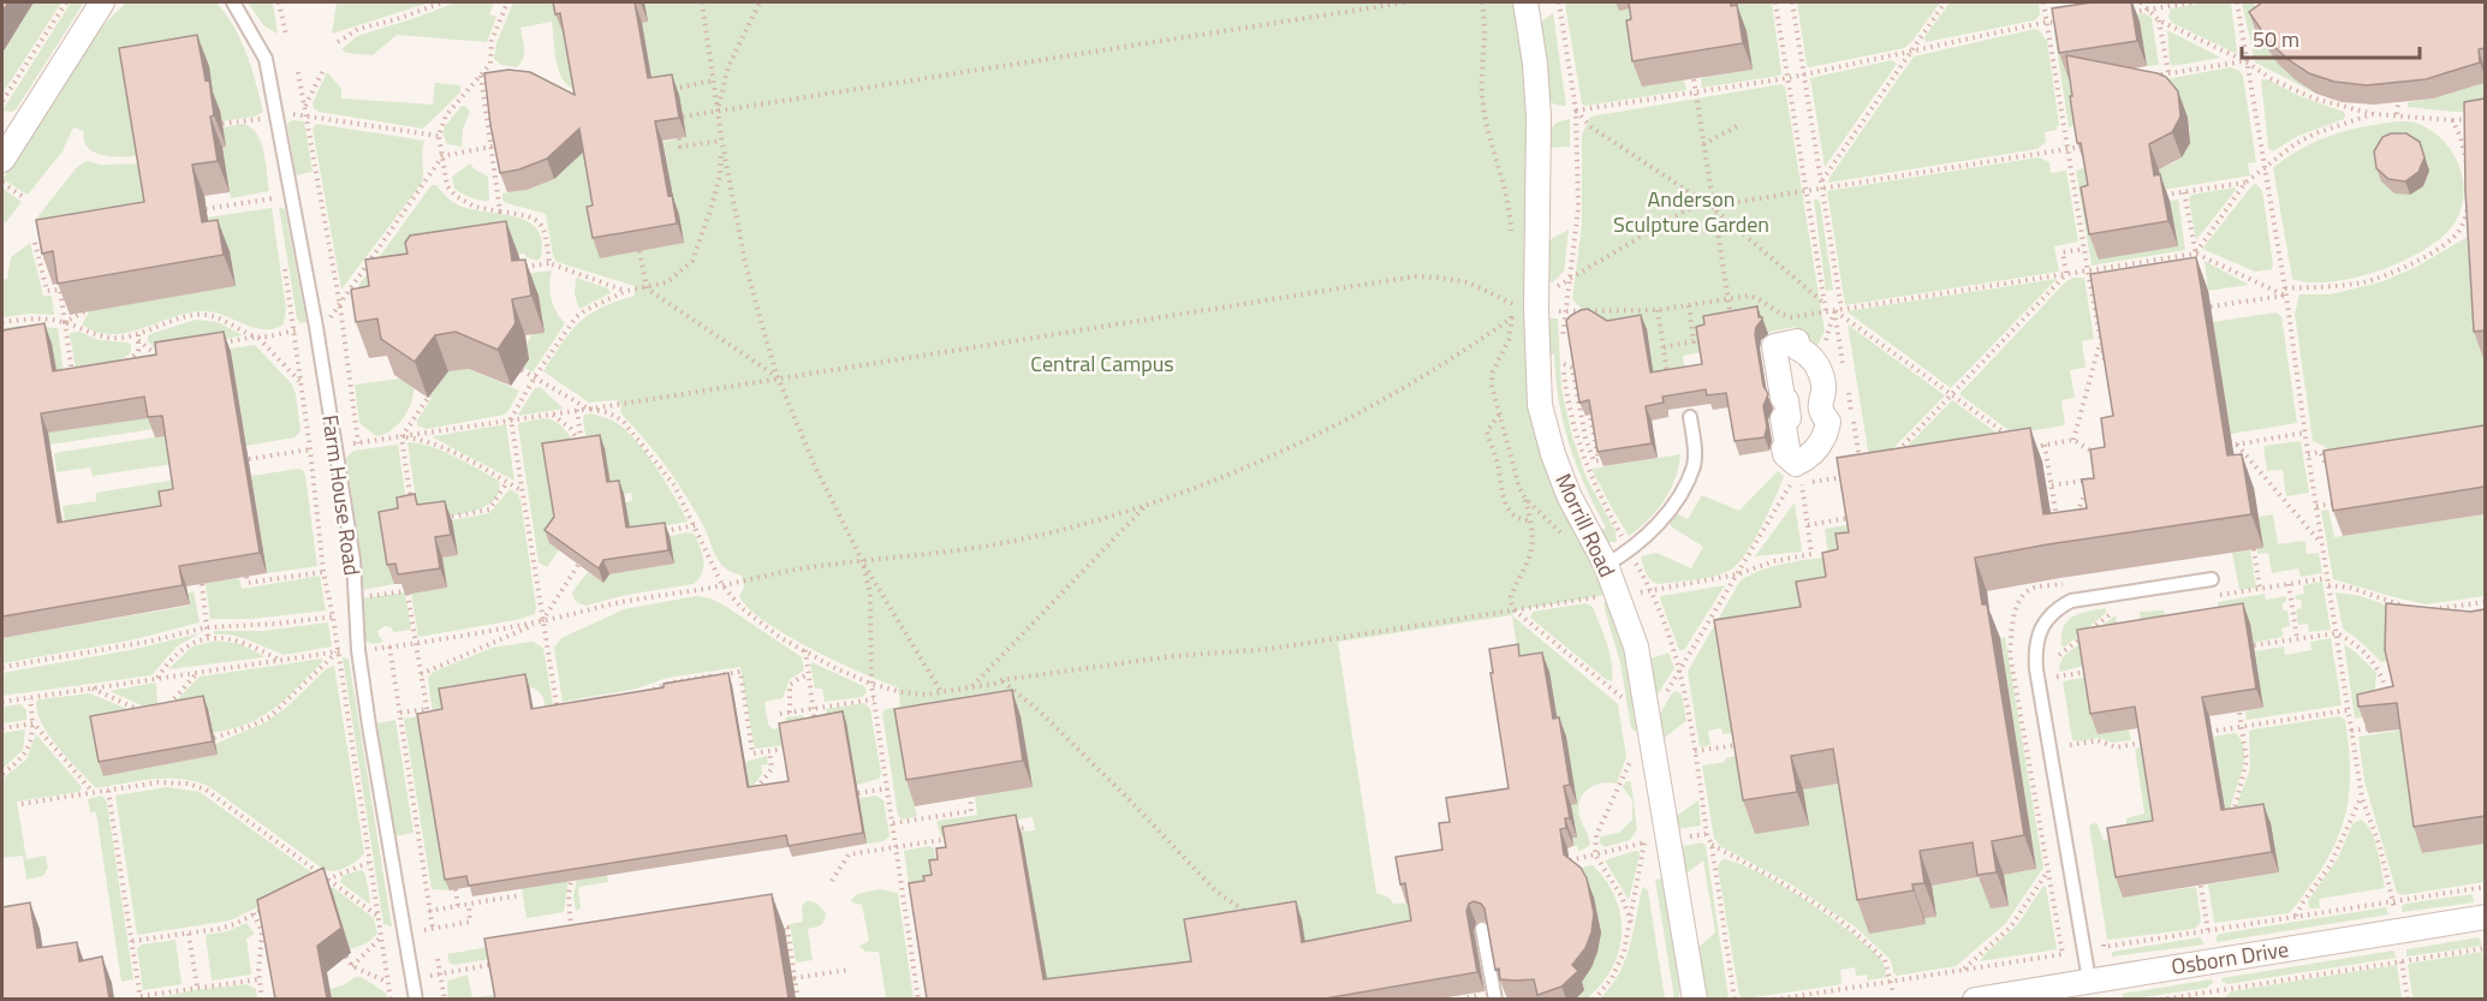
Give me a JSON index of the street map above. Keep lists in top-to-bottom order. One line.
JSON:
{"streets":{"street":["Morrill Road","Osborn Drive"],"lane":["Farm House Road"]},"parks":["Anderson Sculpture Garden","Central Campus"],"scale_bar":"50 m"}
